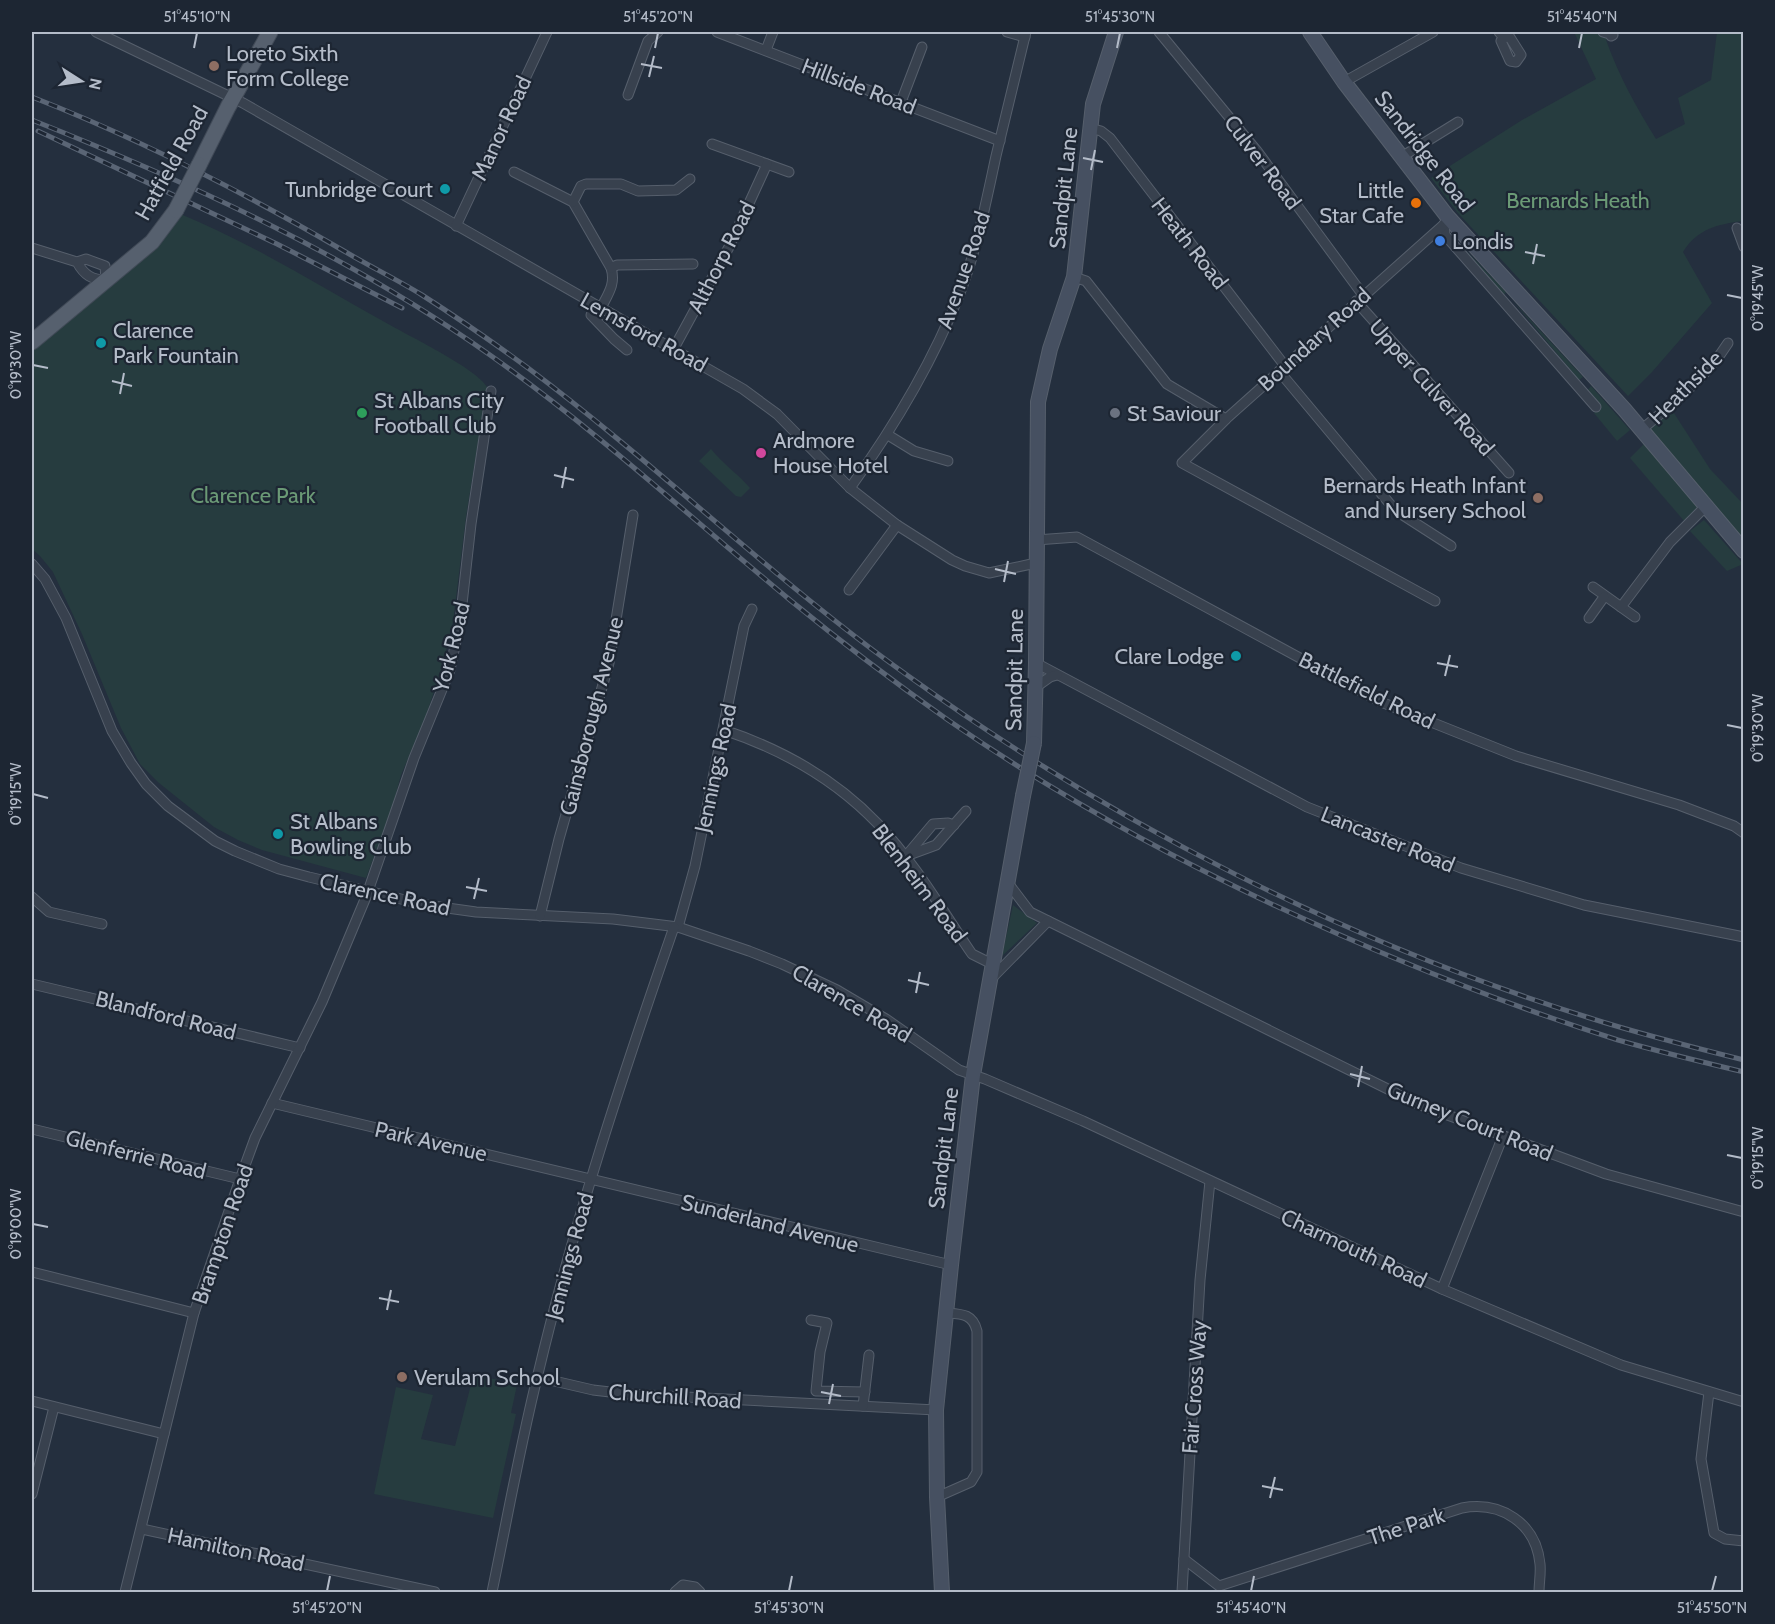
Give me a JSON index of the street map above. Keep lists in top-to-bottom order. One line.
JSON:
{"streets":{"main road":["Hatfield Road"],"street":["Hillside Road","Manor Road","Sandridge Road","Culver Road","Sandpit Lane","Heath Road","Althorp Road","Avenue Road","Lemsford Road","Boundary Road","Upper Culver Road","Heathside","York Road","Battlefield Road","Gainsborough Avenue","Jennings Road","Lancaster Road","Blenheim Road","Clarence Road","Blandford Road","Gurney Court Road","Park Avenue","Glenferrie Road","Sunderland Avenue","Brampton Road","Charmouth Road","Fair Cross Way","Churchill Road","The Park","Hamilton Road"]},"crossings":[["Hillside Road","Avenue Road"],["Manor Road","Lemsford Road"],["Sandridge Road","Boundary Road"],["Sandridge Road","Heathside"],["Culver Road","Boundary Road"],["Culver Road","Upper Culver Road"],["Hatfield Road","Lemsford Road"],["Sandpit Lane","Heath Road"],["Sandpit Lane","Lemsford Road"],["Sandpit Lane","Battlefield Road"],["Sandpit Lane","Lancaster Road"],["Sandpit Lane","Blenheim Road"],["Sandpit Lane","Clarence Road"],["Sandpit Lane","Gurney Court Road"],["Sandpit Lane","Sunderland Avenue"],["Sandpit Lane","Charmouth Road"],["Sandpit Lane","Churchill Road"],["Heath Road","Boundary Road"],["Althorp Road","Lemsford Road"],["Avenue Road","Lemsford Road"],["Boundary Road","Upper Culver Road"],["York Road","Clarence Road"],["York Road","Brampton Road"],["Gainsborough Avenue","Clarence Road"],["Jennings Road","Blenheim Road"],["Jennings Road","Clarence Road"],["Jennings Road","Park Avenue"],["Jennings Road","Sunderland Avenue"],["Jennings Road","Churchill Road"],["Clarence Road","Brampton Road"],["Clarence Road","Charmouth Road"],["Blandford Road","Brampton Road"],["Park Avenue","Sunderland Avenue"],["Park Avenue","Brampton Road"],["Glenferrie Road","Brampton Road"],["Brampton Road","Hamilton Road"],["Charmouth Road","Fair Cross Way"]],"parks":["Bernards Heath","Clarence Park"],"places":["Loreto Sixth Form College","Tunbridge Court","Little Star Cafe","Londis","Clarence Park Fountain","St Albans City Football Club","St Saviour","Ardmore House Hotel","Bernards Heath Infant and Nursery School","Clare Lodge","St Albans Bowling Club","Verulam School"],"north":"right","coordinates":["51°45'10\"N","51°45'20\"N","51°45'30\"N","51°45'40\"N","0°19'45\"W","0°19'30\"W","0°19'15\"W","0°19'00\"W","51°45'50\"N"]}
